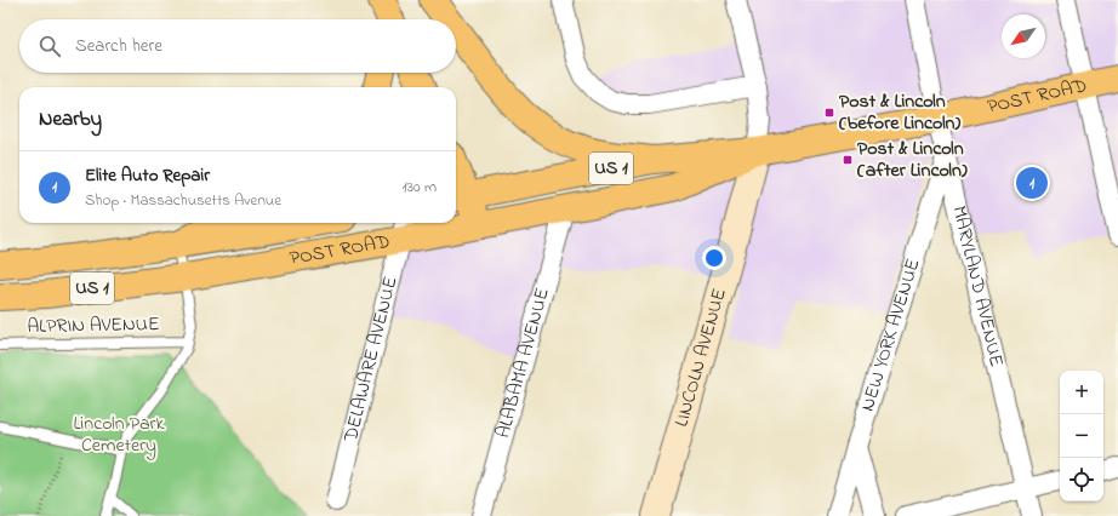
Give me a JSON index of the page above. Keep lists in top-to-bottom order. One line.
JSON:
{"streets":{"main road":["POST ROAD","US 1"],"street":["MARYLAND AVENUE","NEW YORK AVENUE","LINCOLN AVENUE","DELAWARE AVENUE","ALABAMA AVENUE"],"lane":["ALPRIN AVENUE"]},"crossings":[["POST ROAD","MARYLAND AVENUE"],["POST ROAD","LINCOLN AVENUE"],["POST ROAD","DELAWARE AVENUE"],["POST ROAD","ALABAMA AVENUE"],["MARYLAND AVENUE","NEW YORK AVENUE"]],"parks":["Lincoln Park Cemetery"],"places":{"transit":["Post & Lincoln (before Lincoln)","Post & Lincoln (after Lincoln)"]},"north":"bottom left","page":{"search":"Search here","heading":"Nearby","list":[{"mark":"1","name":"Elite Auto Repair","note":"Shop · Massachusetts Avenue","value":"130 m"}],"pins":"1","map_buttons":["+","−"]}}
